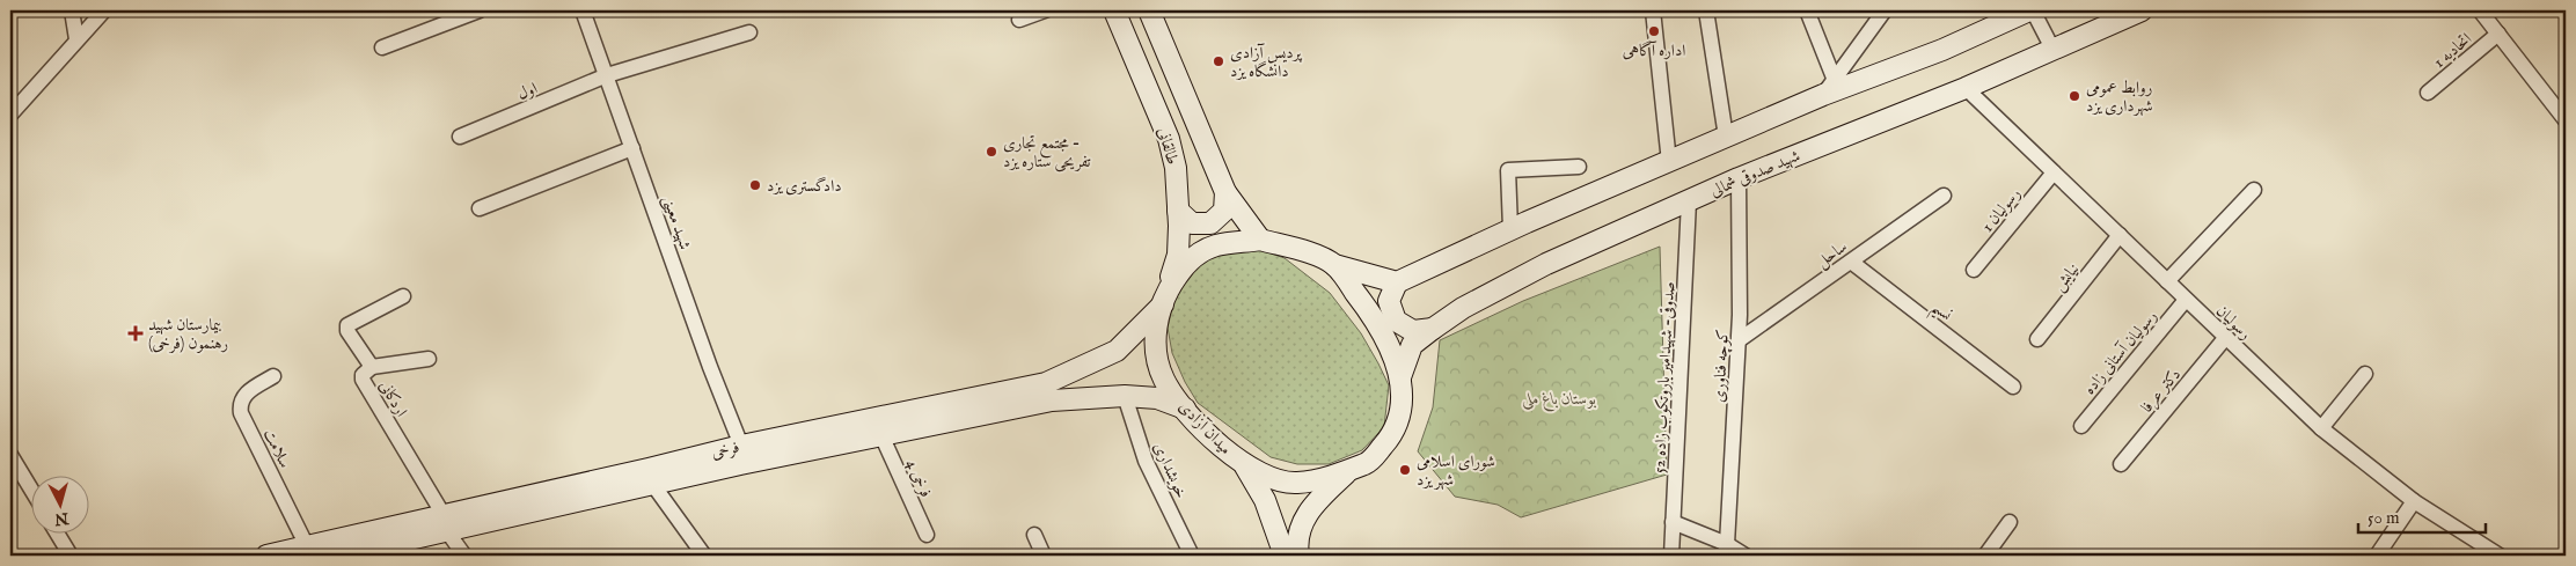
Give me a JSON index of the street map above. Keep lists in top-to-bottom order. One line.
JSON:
{"streets":{"main road":["طالقانی","شهید صدوقی شمالی","میدان آزادی","فرخی"],"street":["اتحادیه 1","اول","رسولیان 1","شهید معینی","ساحل","نیایش","نسیم","رسولیان","رسولیان آستانی زاده","کوچه فناوری","52 صدوقی- شهیدامیر باروتکوب زاده","دکتر عرفا","اردکانی","سلامت","خویشداری","فرخی 4"]},"crossings":[["اول","شهید معینی"],["طالقانی","میدان آزادی"],["طالقانی","فرخی"],["شهید صدوقی شمالی","رسولیان"],["شهید صدوقی شمالی","کوچه فناوری"],["شهید صدوقی شمالی","52 صدوقی- شهیدامیر باروتکوب زاده"],["شهید صدوقی شمالی","میدان آزادی"],["رسولیان 1","رسولیان"],["شهید معینی","فرخی"],["ساحل","نسیم"],["ساحل","کوچه فناوری"],["نیایش","رسولیان"],["رسولیان","رسولیان آستانی زاده"],["رسولیان","دکتر عرفا"],["اردکانی","فرخی"],["میدان آزادی","فرخی"],["سلامت","فرخی"],["فرخی","خویشداری"],["فرخی","فرخی 4"]],"parks":["بوستان باغ ملی"],"places":{"other":["اداره آگاهی","پردیس آزادی دانشگاه یزد","روابط عمومی شهرداری یزد","مجتمع تجاری - تفریحی ستاره یزد","دادگستری یزد","شورای اسلامی شهر یزد"],"health":["بیمارستان شهید رهنمون (فرخی)"]},"scale_bar":"50 m","north":"bottom"}
